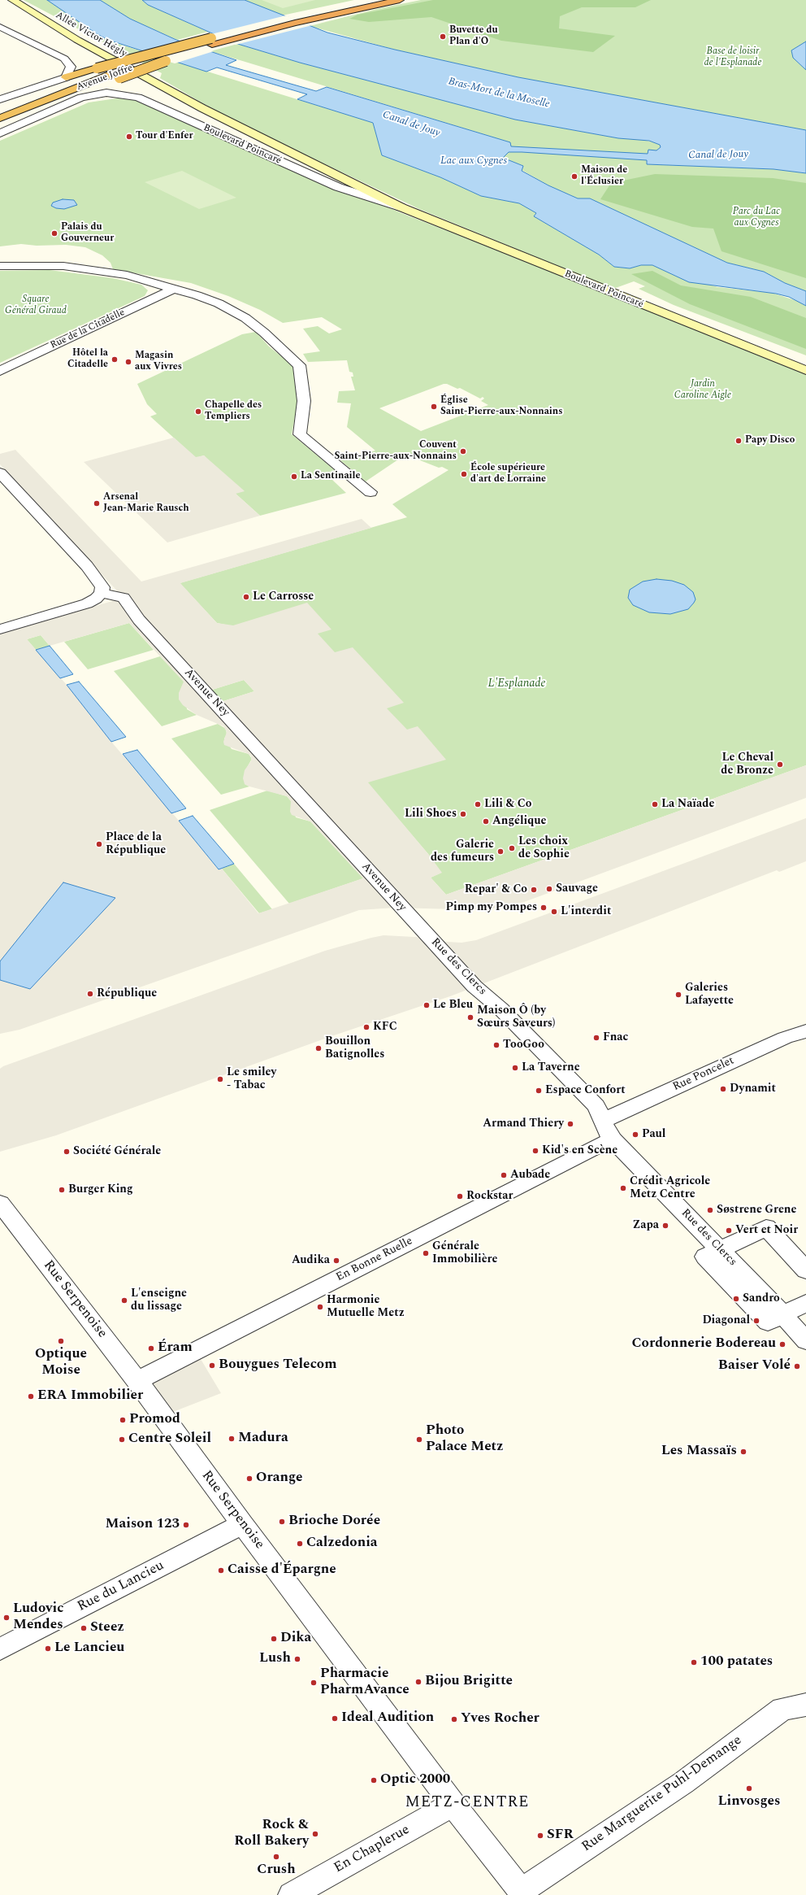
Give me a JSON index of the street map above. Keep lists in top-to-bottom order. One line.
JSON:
{"streets":{"highway":["Avenue Joffre"],"main road":["Allée Victor Hégly","Boulevard Poincaré"],"street":["Rue de la Citadelle","Avenue Ney","Rue des Clercs","Rue Poncelet","En Bonne Ruelle","Rue Serpenoise","Rue du Lancieu","Rue Marguerite Puhl-Demange","En Chaplerue"]},"crossings":[["Allée Victor Hégly","Boulevard Poincaré"],["Avenue Joffre","Boulevard Poincaré"],["Avenue Ney","Rue des Clercs"],["Rue des Clercs","Rue Poncelet"],["Rue des Clercs","En Bonne Ruelle"],["En Bonne Ruelle","Rue Serpenoise"],["Rue Serpenoise","Rue du Lancieu"],["Rue Serpenoise","Rue Marguerite Puhl-Demange"],["Rue Serpenoise","En Chaplerue"]],"districts":["METZ-CENTRE"],"water":["Bras-Mort de la Moselle","Canal de Jouy","Lac aux Cygnes"],"parks":["Base de loisir de l'Esplanade","Parc du Lac aux Cygnes","Square Général Giraud","Jardin Caroline Aigle","L'Esplanade"],"places":["Buvette du Plan d'O","Tour d'Enfer","Maison de l'Éclusier","Palais du Gouverneur","Hôtel la Citadelle","Magasin aux Vivres","Église Saint-Pierre-aux-Nonnains","Chapelle des Templiers","Papy Disco","Couvent Saint-Pierre-aux-Nonnains","École supérieure d'art de Lorraine","La Sentinaile","Arsenal Jean-Marie Rausch","Le Carrosse","Le Cheval de Bronze","Lili & Co","La Naïade","Lili Shoes","Angélique","Place de la République","Les choix de Sophie","Galerie des fumeurs","Sauvage","Repar' & Co","Pimp my Pompes","L'interdit","République","Galeries Lafayette","Le Bleu","Maison Ô (by Sœurs Saveurs)","KFC","Fnac","TooGoo","Bouillon Batignolles","La Taverne","Le smiley - Tabac","Dynamit","Espace Confort","Armand Thiery","Paul","Kid's en Scène","Société Générale","Aubade","Crédit Agricole Metz Centre","Burger King","Rockstar","Søstrene Grene","Zapa","Vert et Noir","Générale Immobilière","Audika","Sandro","L'enseigne du lissage","Harmonie Mutuelle Metz","Diagonal","Optique Moise","Cordonnerie Bodereau","Éram","Bouygues Telecom","Baiser Volé","ERA Immobilier","Promod","Madura","Centre Soleil","Photo Palace Metz","Les Massaïs","Orange","Brioche Dorée","Maison 123","Calzedonia","Caisse d'Épargne","Ludovic Mendes","Steez","Dika","Le Lancieu","Lush","100 patates","Bijou Brigitte","Pharmacie PharmAvance","Ideal Audition","Yves Rocher","Optic 2000","Linvosges","Rock & Roll Bakery","SFR","Crush"]}
